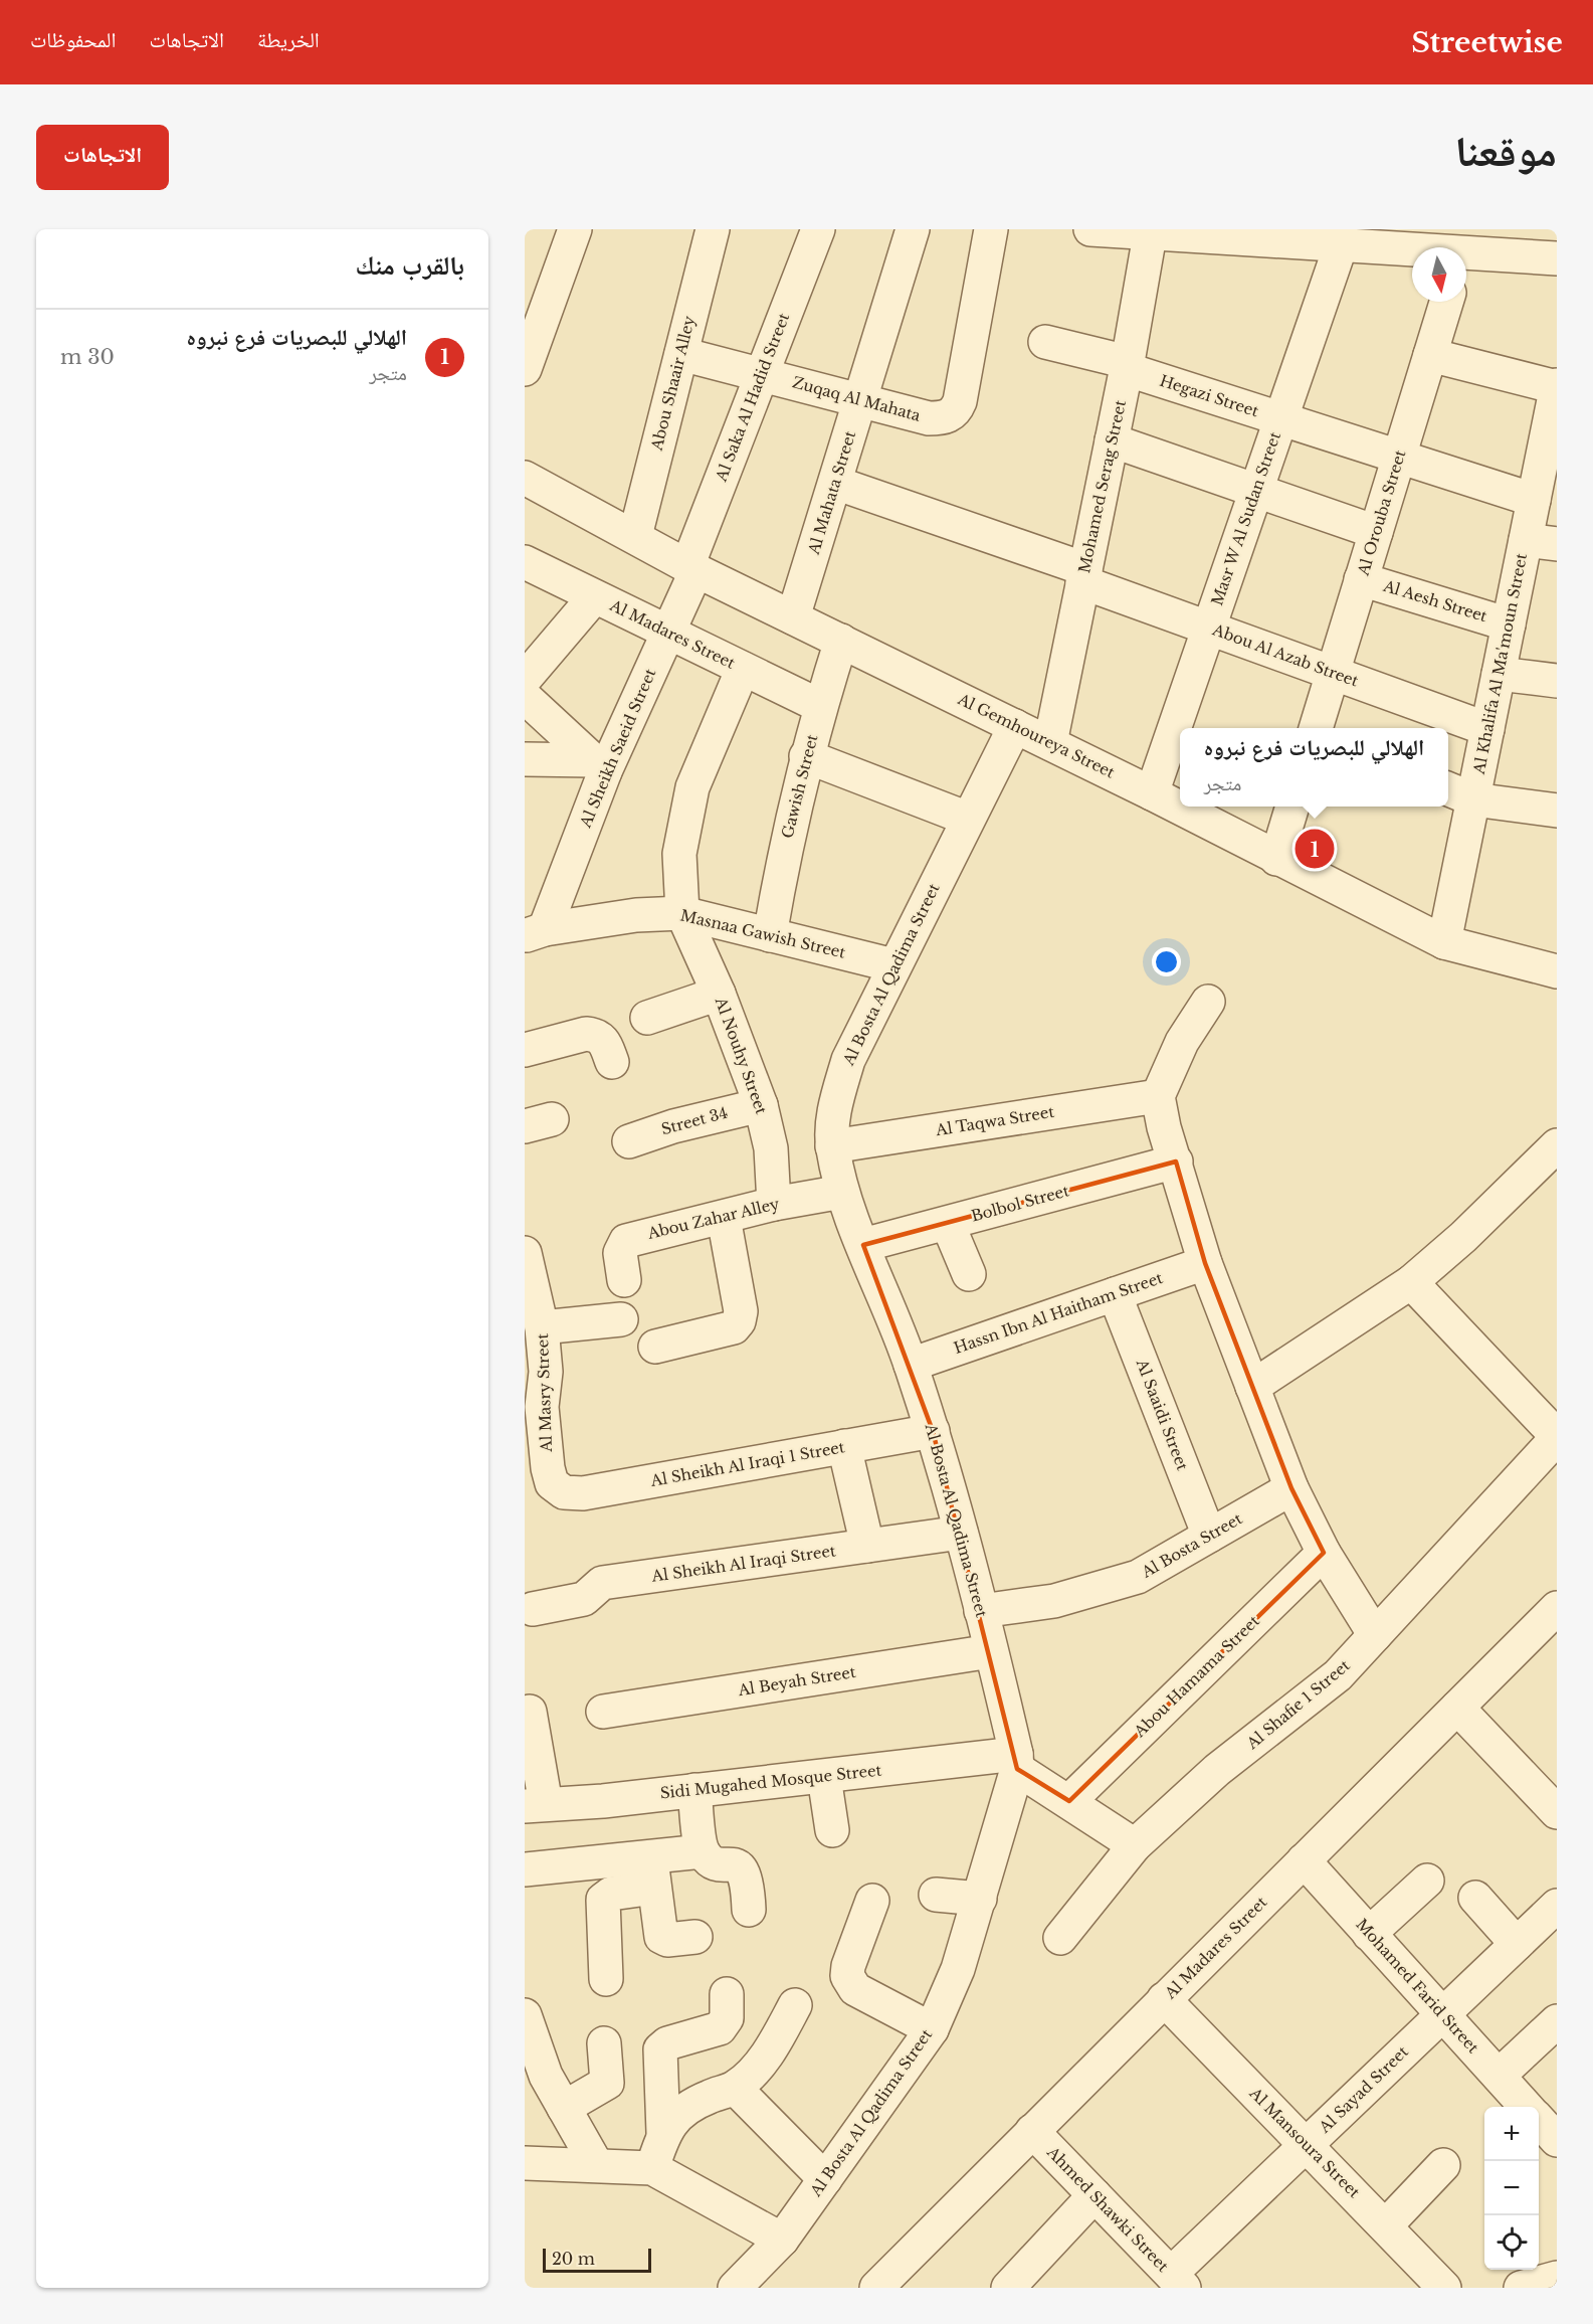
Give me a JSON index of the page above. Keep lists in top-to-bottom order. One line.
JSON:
{"streets":{"street":["Abou Shaair Alley","Hegazi Street","Al Saka Al Hadid Street","Zuqaq Al Mahata","Mohamed Serag Street","Al Mahata Street","Al Orouba Street","Masr W Al Sudan Street","Al Aesh Street","Al Madares Street","Abou Al Azab Street","Al Khalifa Al Ma'moun Street","Al Gemhoureya Street","Al Sheikh Saeid Street","Gawish Street","Masnaa Gawish Street","Al Bosta Al Qadima Street","Al Nouhy Street","Street 34","Al Taqwa Street","Bolbol Street","Abou Zahar Alley","Hassn Ibn Al Haitham Street","Al Masry Street","Al Saaidi Street","Al Sheikh Al Iraqi 1 Street","Al Bosta Street","Al Sheikh Al Iraqi Street","Abou Hamama Street","Al Beyah Street","Al Shafie 1 Street","Sidi Mugahed Mosque Street","Mohamed Farid Street","Al Sayad Street","Al Mansoura Street","Ahmed Shawki Street"]},"crossings":[["Abou Shaair Alley","Zuqaq Al Mahata"],["Abou Shaair Alley","Al Gemhoureya Street"],["Hegazi Street","Mohamed Serag Street"],["Hegazi Street","Al Orouba Street"],["Hegazi Street","Masr W Al Sudan Street"],["Hegazi Street","Al Khalifa Al Ma'moun Street"],["Al Saka Al Hadid Street","Zuqaq Al Mahata"],["Al Saka Al Hadid Street","Al Gemhoureya Street"],["Al Saka Al Hadid Street","Al Sheikh Saeid Street"],["Zuqaq Al Mahata","Al Mahata Street"],["Mohamed Serag Street","Abou Al Azab Street"],["Mohamed Serag Street","Al Gemhoureya Street"],["Al Mahata Street","Abou Al Azab Street"],["Al Mahata Street","Al Gemhoureya Street"],["Al Orouba Street","Al Aesh Street"],["Al Orouba Street","Abou Al Azab Street"],["Masr W Al Sudan Street","Abou Al Azab Street"],["Masr W Al Sudan Street","Al Gemhoureya Street"],["Al Aesh Street","Al Khalifa Al Ma'moun Street"],["Al Madares Street","Al Sheikh Saeid Street"],["Al Madares Street","Gawish Street"],["Al Madares Street","Mohamed Farid Street"],["Al Madares Street","Al Mansoura Street"],["Al Madares Street","Ahmed Shawki Street"],["Abou Al Azab Street","Al Khalifa Al Ma'moun Street"],["Al Khalifa Al Ma'moun Street","Al Gemhoureya Street"],["Al Gemhoureya Street","Al Sheikh Saeid Street"],["Al Gemhoureya Street","Gawish Street"],["Al Gemhoureya Street","Al Bosta Al Qadima Street"],["Al Sheikh Saeid Street","Masnaa Gawish Street"],["Gawish Street","Masnaa Gawish Street"],["Masnaa Gawish Street","Al Bosta Al Qadima Street"],["Masnaa Gawish Street","Al Nouhy Street"],["Al Bosta Al Qadima Street","Al Taqwa Street"],["Al Bosta Al Qadima Street","Bolbol Street"],["Al Bosta Al Qadima Street","Abou Zahar Alley"],["Al Bosta Al Qadima Street","Hassn Ibn Al Haitham Street"],["Al Bosta Al Qadima Street","Al Sheikh Al Iraqi 1 Street"],["Al Bosta Al Qadima Street","Al Bosta Street"],["Al Bosta Al Qadima Street","Al Sheikh Al Iraqi Street"],["Al Bosta Al Qadima Street","Al Beyah Street"],["Al Bosta Al Qadima Street","Sidi Mugahed Mosque Street"],["Al Nouhy Street","Street 34"],["Al Nouhy Street","Abou Zahar Alley"],["Hassn Ibn Al Haitham Street","Al Saaidi Street"],["Al Masry Street","Al Sheikh Al Iraqi 1 Street"],["Al Saaidi Street","Al Bosta Street"],["Mohamed Farid Street","Al Sayad Street"],["Al Sayad Street","Al Mansoura Street"],["Al Sayad Street","Ahmed Shawki Street"]],"scale_bar":"20 m","north":"bottom","page":{"header":"Streetwise","nav":["الخريطة","الاتجاهات","المحفوظات"],"title":"موقعنا","buttons":"الاتجاهات","heading":"بالقرب منك","list":[{"mark":"1","name":"الهلالي للبصريات فرع نبروه","note":"متجر","value":"30 m"}],"popup":["الهلالي للبصريات فرع نبروه","متجر"],"pins":"1","map_buttons":["+","−"],"scale":"20 m"}}
